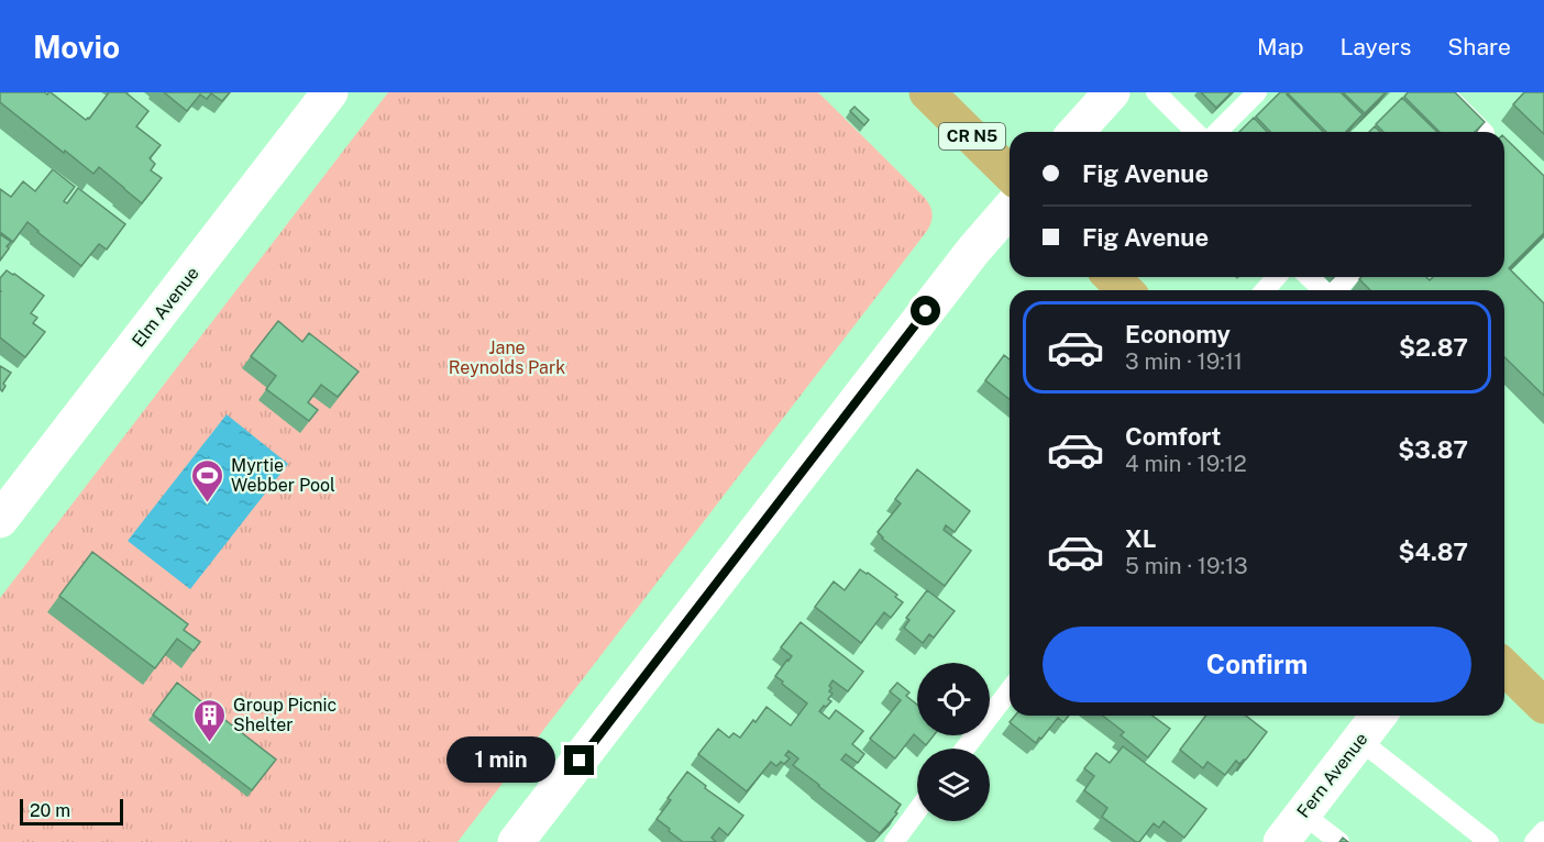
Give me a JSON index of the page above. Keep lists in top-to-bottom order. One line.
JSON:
{"streets":{"main road":["CR N5"],"street":["Elm Avenue","Fern Avenue"]},"parks":["Jane Reynolds Park"],"places":{"sports":["Myrtie Webber Pool"],"building":["Group Picnic Shelter"]},"scale_bar":"20 m","page":{"header":"Movio","nav":["Map","Layers","Share"],"banner":["Fig Avenue","Fig Avenue"],"list":[{"name":"Economy","note":"3 min · 19:11","value":"$2.87"},{"name":"Comfort","note":"4 min · 19:12","value":"$3.87"},{"name":"XL","note":"5 min · 19:13","value":"$4.87"}],"buttons":"Confirm","bubble":"1 min","scale":"20 m"}}
